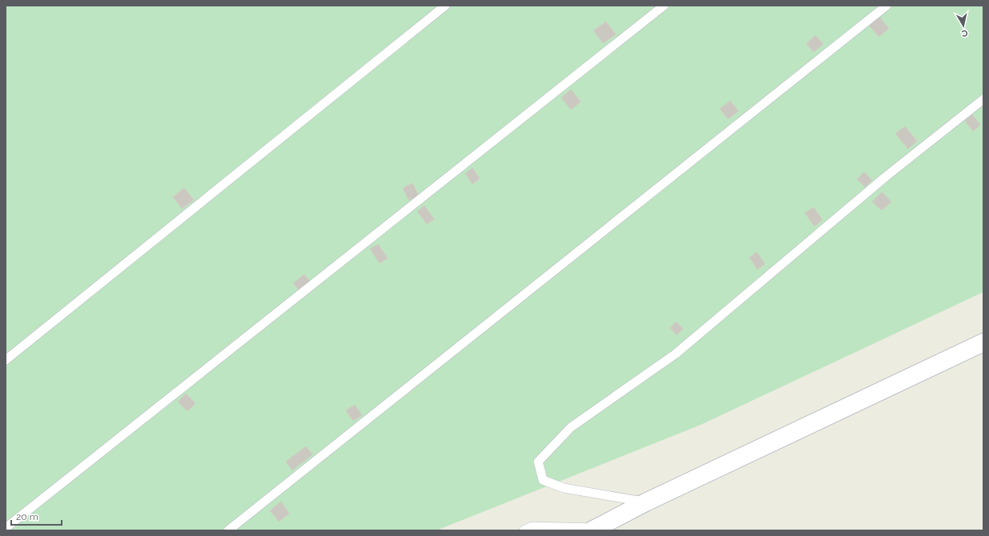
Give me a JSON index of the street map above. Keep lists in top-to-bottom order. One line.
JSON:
{"scale_bar":"20 m","north":"bottom"}
